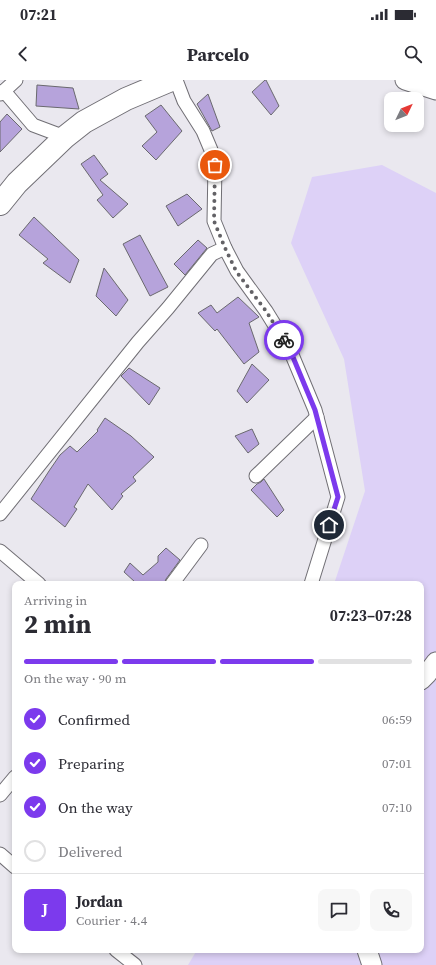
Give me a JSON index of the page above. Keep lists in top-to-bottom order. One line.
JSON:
{"north":"top right","page":{"status":"07:21","header":"Parcelo","heading":["2 min","Arriving in","07:23–07:28"],"panel":["Jordan","Courier · 4.4"],"bar":"On the way · 90 m","list":[["Confirmed","06:59"],["Preparing","07:01"],["On the way","07:10"],"Delivered"],"round":"J"}}
